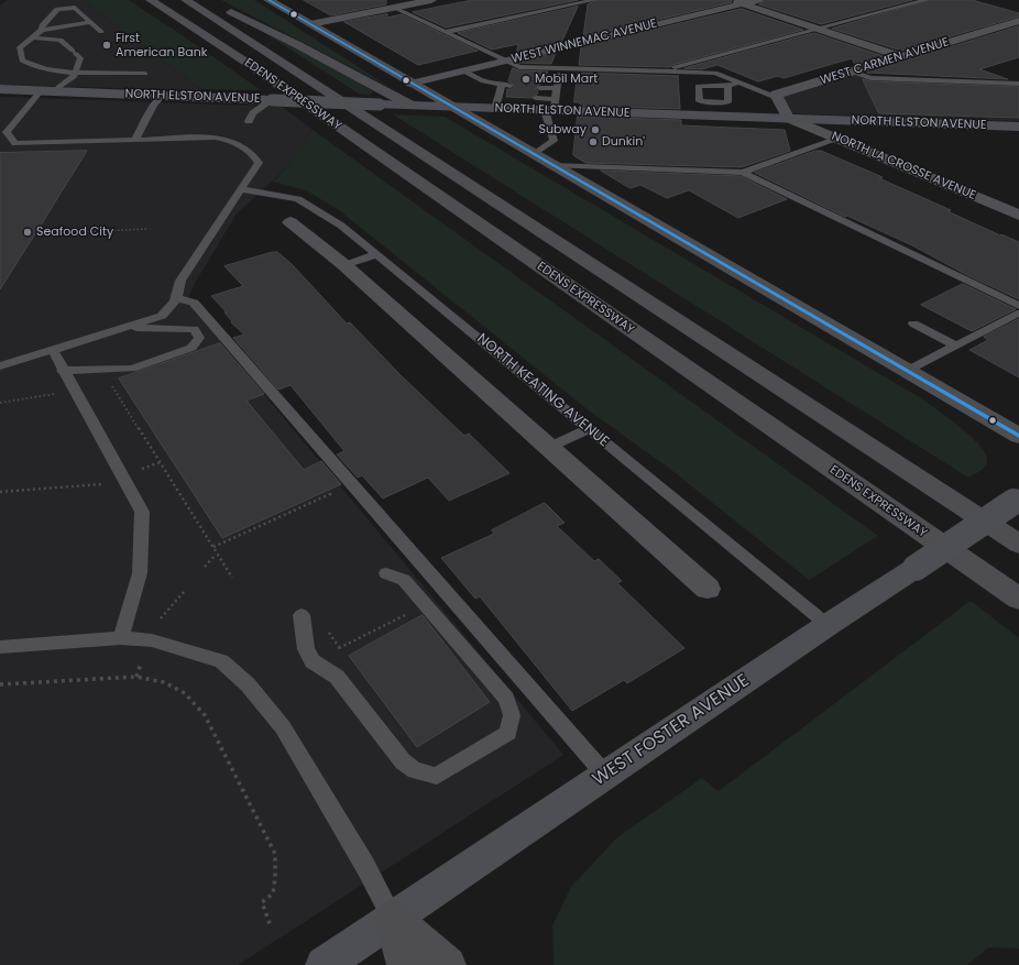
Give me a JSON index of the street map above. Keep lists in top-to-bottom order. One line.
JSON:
{"streets":{"highway":["EDENS EXPRESSWAY"],"main road":["NORTH ELSTON AVENUE","WEST FOSTER AVENUE"],"street":["WEST WINNEMAC AVENUE","WEST CARMEN AVENUE","NORTH LA CROSSE AVENUE"],"lane":["NORTH KEATING AVENUE"]},"crossings":[["NORTH ELSTON AVENUE","NORTH LA CROSSE AVENUE"],["NORTH KEATING AVENUE","WEST FOSTER AVENUE"]],"places":["First American Bank","Mobil Mart","Subway","Dunkin'","Seafood City"]}
